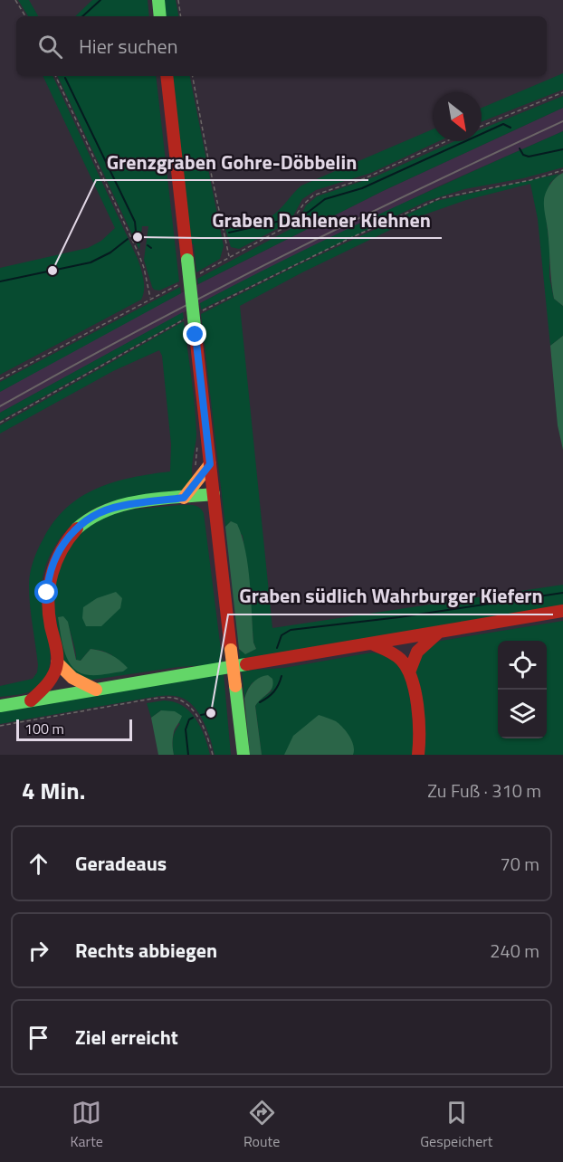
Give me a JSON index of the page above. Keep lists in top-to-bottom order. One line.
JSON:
{"places":["Graben Dahlener Kiehnen","Grenzgraben Gohre-Döbbelin","Graben südlich Wahrburger Kiefern"],"scale_bar":"100 m","north":"bottom right","page":{"search":"Hier suchen","scale":"100 m","heading":["4 Min.","Zu Fuß · 310 m"],"list":[["Geradeaus","70 m"],["Rechts abbiegen","240 m"],"Ziel erreicht"],"nav":["Karte","Route","Gespeichert"]}}
